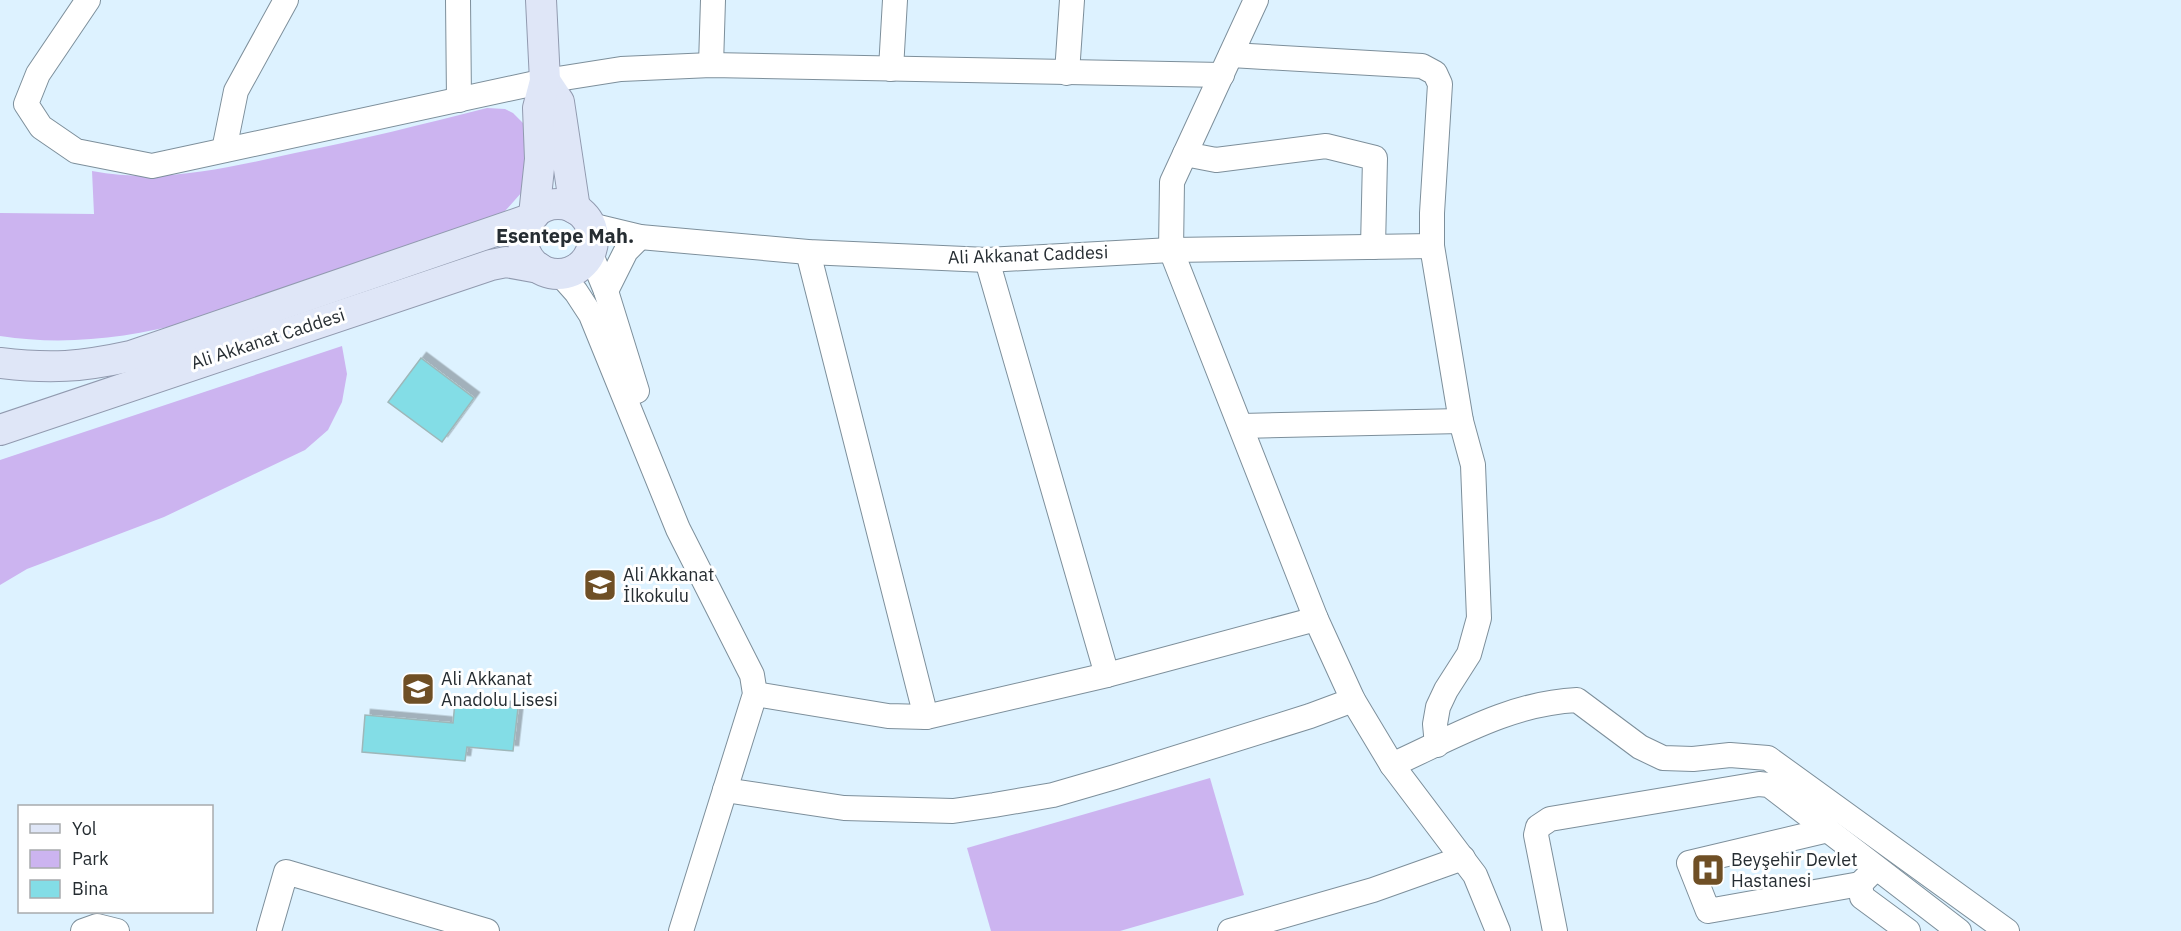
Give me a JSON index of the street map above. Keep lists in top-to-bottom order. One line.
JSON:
{"streets":{"main road":["Ali Akkanat Caddesi"]},"districts":["Esentepe Mah."],"places":{"school or university":["Ali Akkanat İlkokulu","Ali Akkanat Anadolu Lisesi"],"hospital":["Beyşehir Devlet Hastanesi"]},"legend":["Yol","Park","Bina"]}
